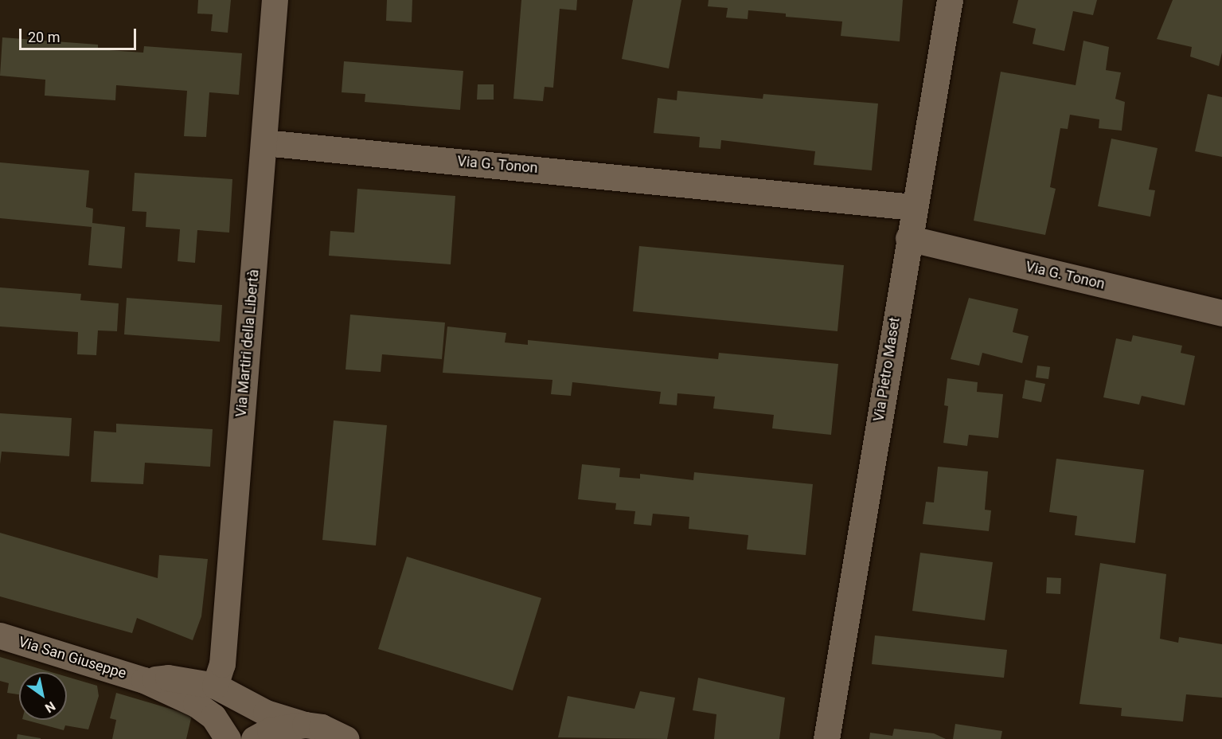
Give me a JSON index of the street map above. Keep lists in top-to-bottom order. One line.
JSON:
{"streets":{"street":["Via G. Tonon","Via Martiri della Libertà","Via Pietro Maset","Via San Giuseppe"]},"crossings":[["Via G. Tonon","Via Martiri della Libertà"],["Via G. Tonon","Via Pietro Maset"],["Via Martiri della Libertà","Via San Giuseppe"]],"scale_bar":"20 m","north":"bottom right"}
